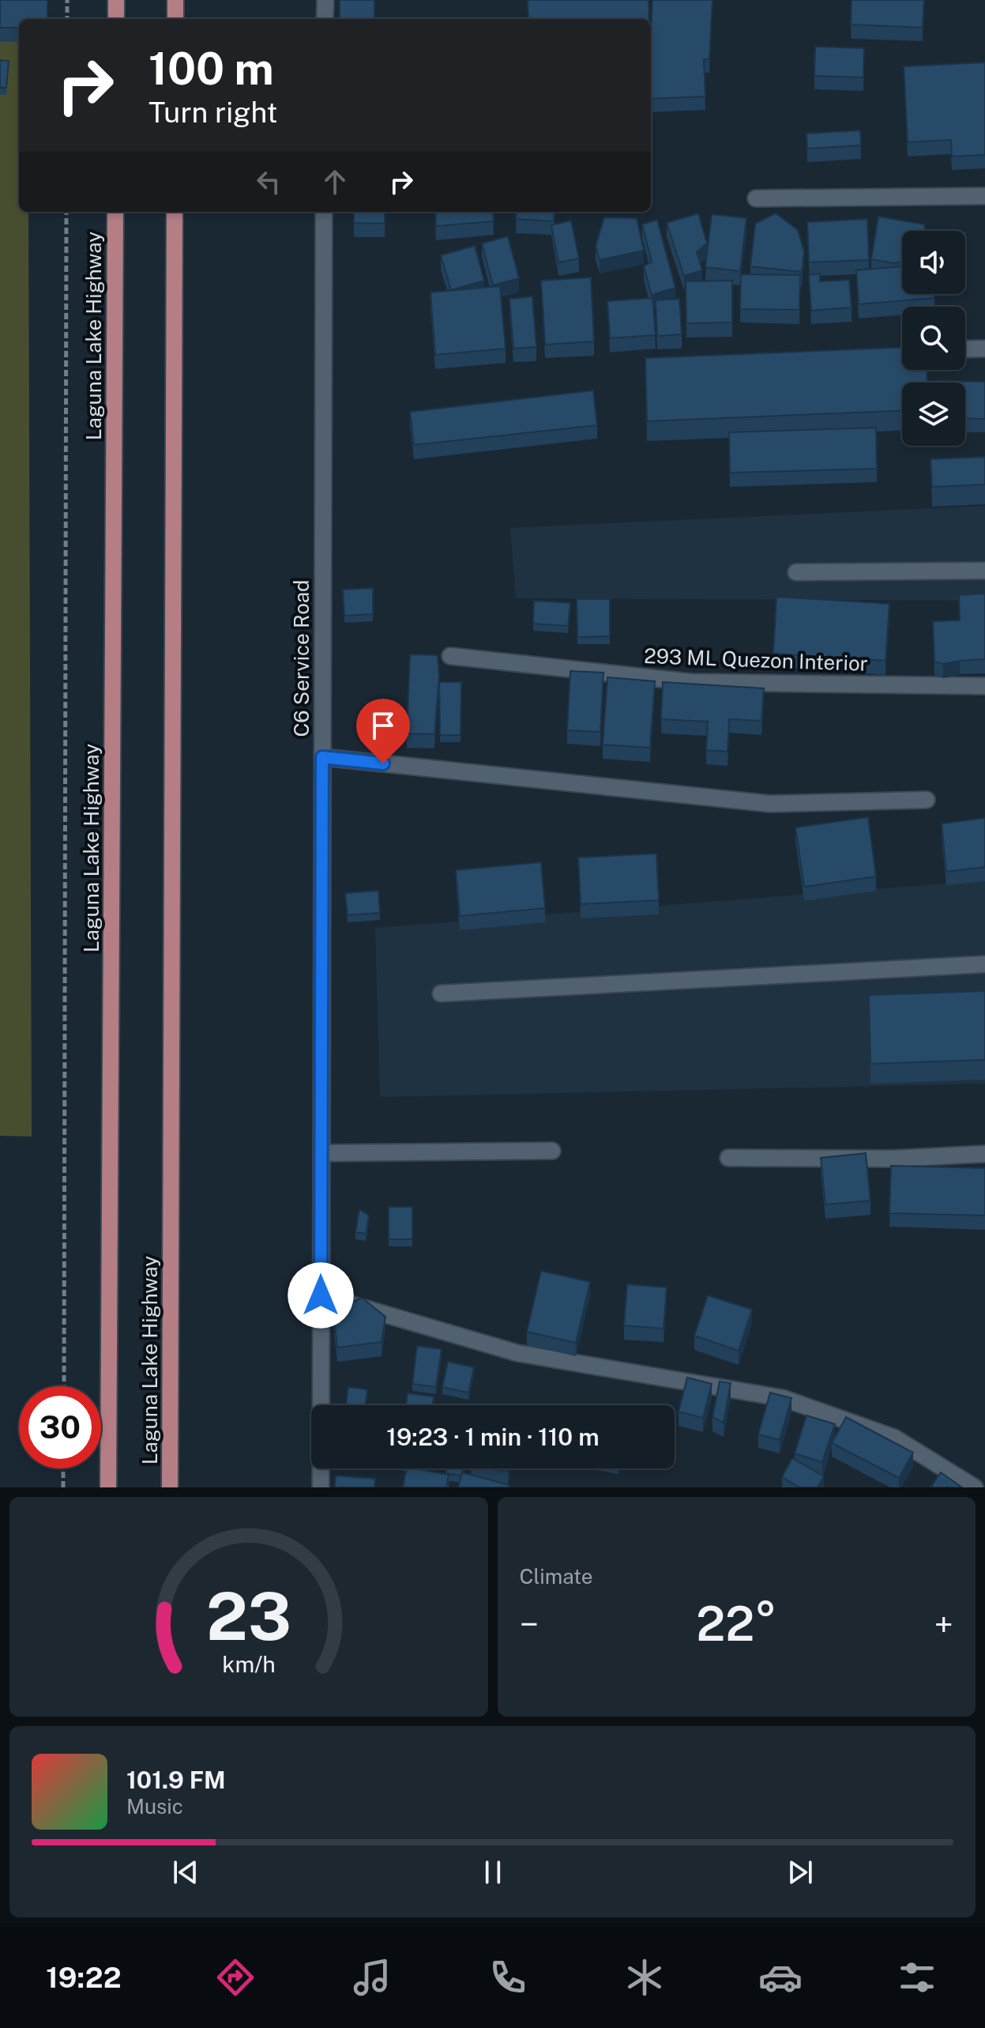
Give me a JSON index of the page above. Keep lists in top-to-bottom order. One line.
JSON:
{"streets":{"main road":["Laguna Lake Highway"],"street":["C6 Service Road","293 ML Quezon Interior"]},"page":{"turn":["100 m","Turn right"],"limit":"30","trip":"19:23 · 1 min · 110 m","tile":"Climate","heat":["−","22°","+"],"song":["101.9 FM","Music"],"tabs":"19:22","gauge":["23","km/h"]}}
